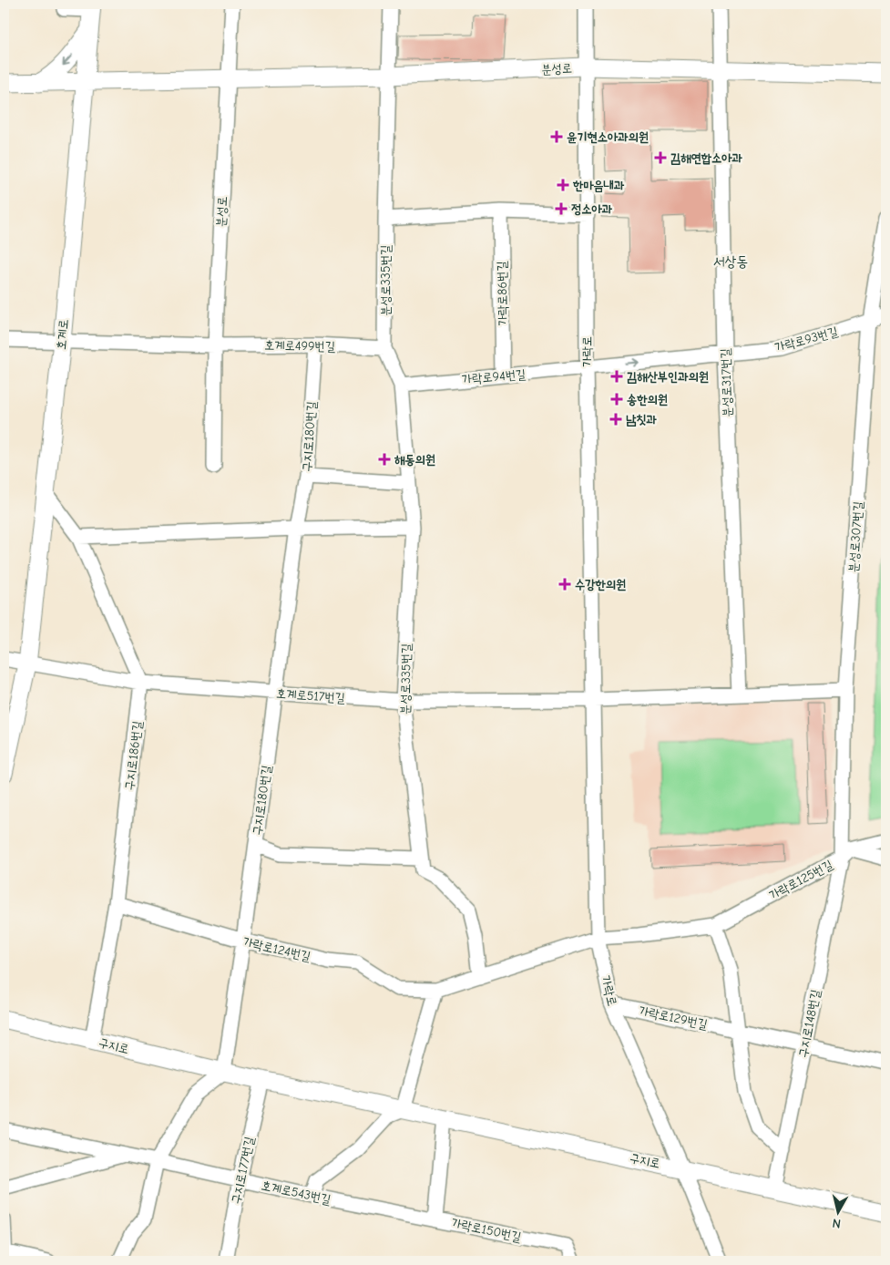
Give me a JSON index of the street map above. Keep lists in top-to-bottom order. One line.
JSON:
{"streets":{"main road":["분성로","호계로","구지로"],"street":["분성로335번길","가락로86번길","가락로93번길","호계로499번길","가락로","가락로94번길","분성로317번길","구지로180번길","분성로307번길","호계로517번길","구지로186번길","가락로125번길","가락로124번길","가락로129번길","구지로148번길","구지로177번길","호계로543번길","가락로150번길"]},"crossings":[["분성로","분성로335번길"],["분성로","호계로"],["분성로","호계로499번길"],["분성로","가락로"],["분성로","분성로317번길"],["분성로335번길","호계로499번길"],["분성로335번길","가락로94번길"],["분성로335번길","호계로517번길"],["분성로335번길","가락로124번길"],["가락로86번길","가락로94번길"],["호계로","호계로499번길"],["호계로","호계로517번길"],["호계로","구지로186번길"],["가락로93번길","가락로"],["가락로93번길","가락로94번길"],["가락로93번길","분성로317번길"],["가락로93번길","분성로307번길"],["호계로499번길","구지로180번길"],["가락로","가락로94번길"],["가락로","호계로517번길"],["가락로","가락로125번길"],["가락로","가락로124번길"],["가락로","가락로129번길"],["가락로","구지로"],["구지로180번길","호계로517번길"],["구지로180번길","가락로124번길"],["구지로180번길","구지로"],["분성로307번길","가락로125번길"],["분성로307번길","구지로148번길"],["호계로517번길","구지로186번길"],["구지로186번길","가락로124번길"],["구지로186번길","구지로"],["가락로125번길","가락로124번길"],["가락로125번길","구지로148번길"],["가락로129번길","구지로148번길"],["구지로148번길","구지로"],["구지로","구지로177번길"],["구지로","가락로150번길"],["구지로177번길","호계로543번길"],["호계로543번길","가락로150번길"]],"one_way":["가락로93번길"],"districts":["서상동"],"places":{"health":["윤기현소아과의원","김해연합소아과","한마음내과","정소아과","김해산부인과의원","송한의원","남칫과","해동의원","수강한의원"]},"north":"bottom"}
